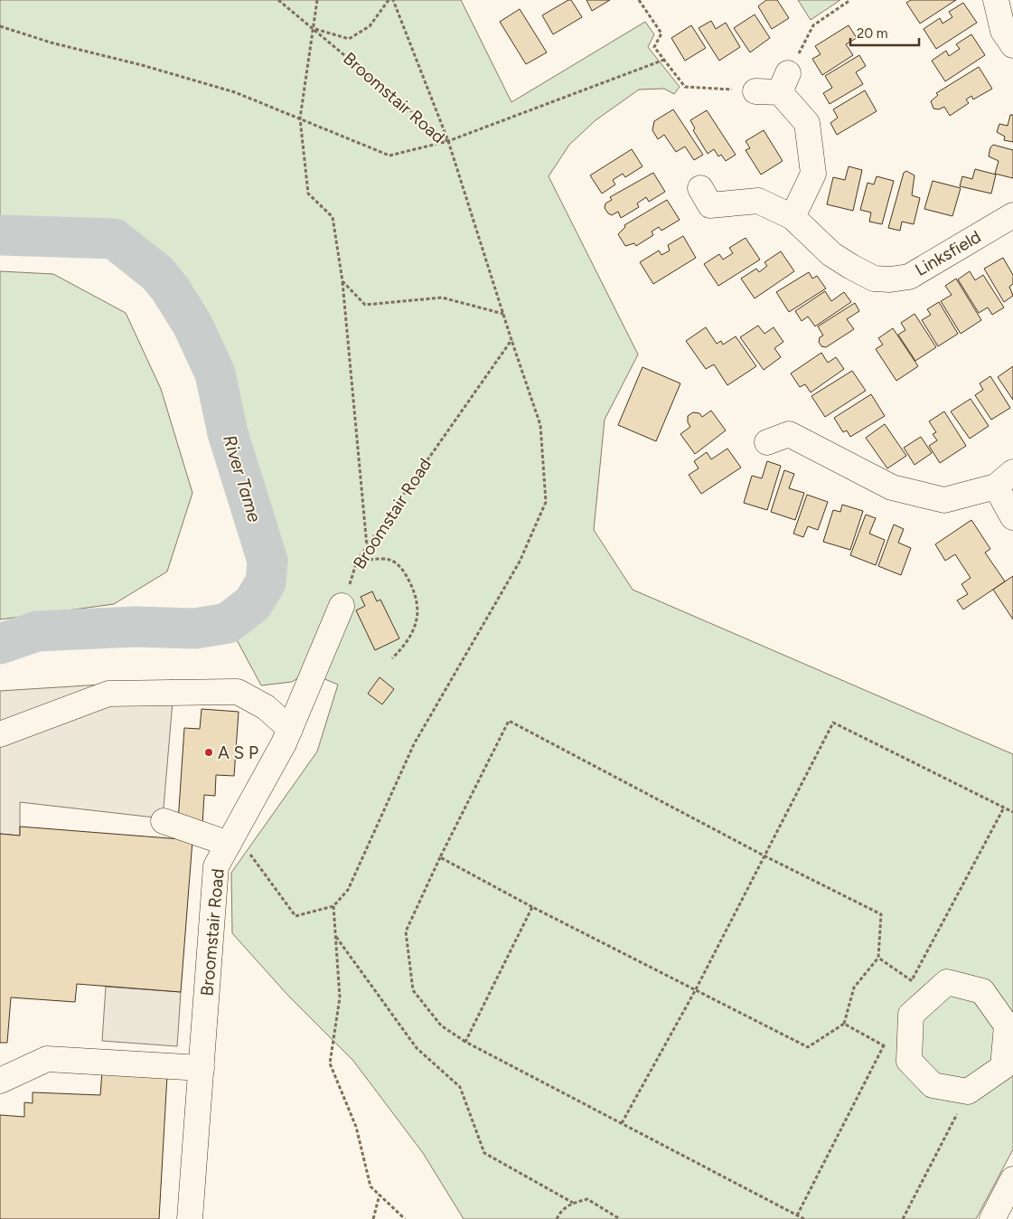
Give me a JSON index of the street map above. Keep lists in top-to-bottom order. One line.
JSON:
{"streets":{"street":["Broomstair Road","Linksfield"]},"water":["River Tame"],"places":["A S P"],"scale_bar":"20 m"}
